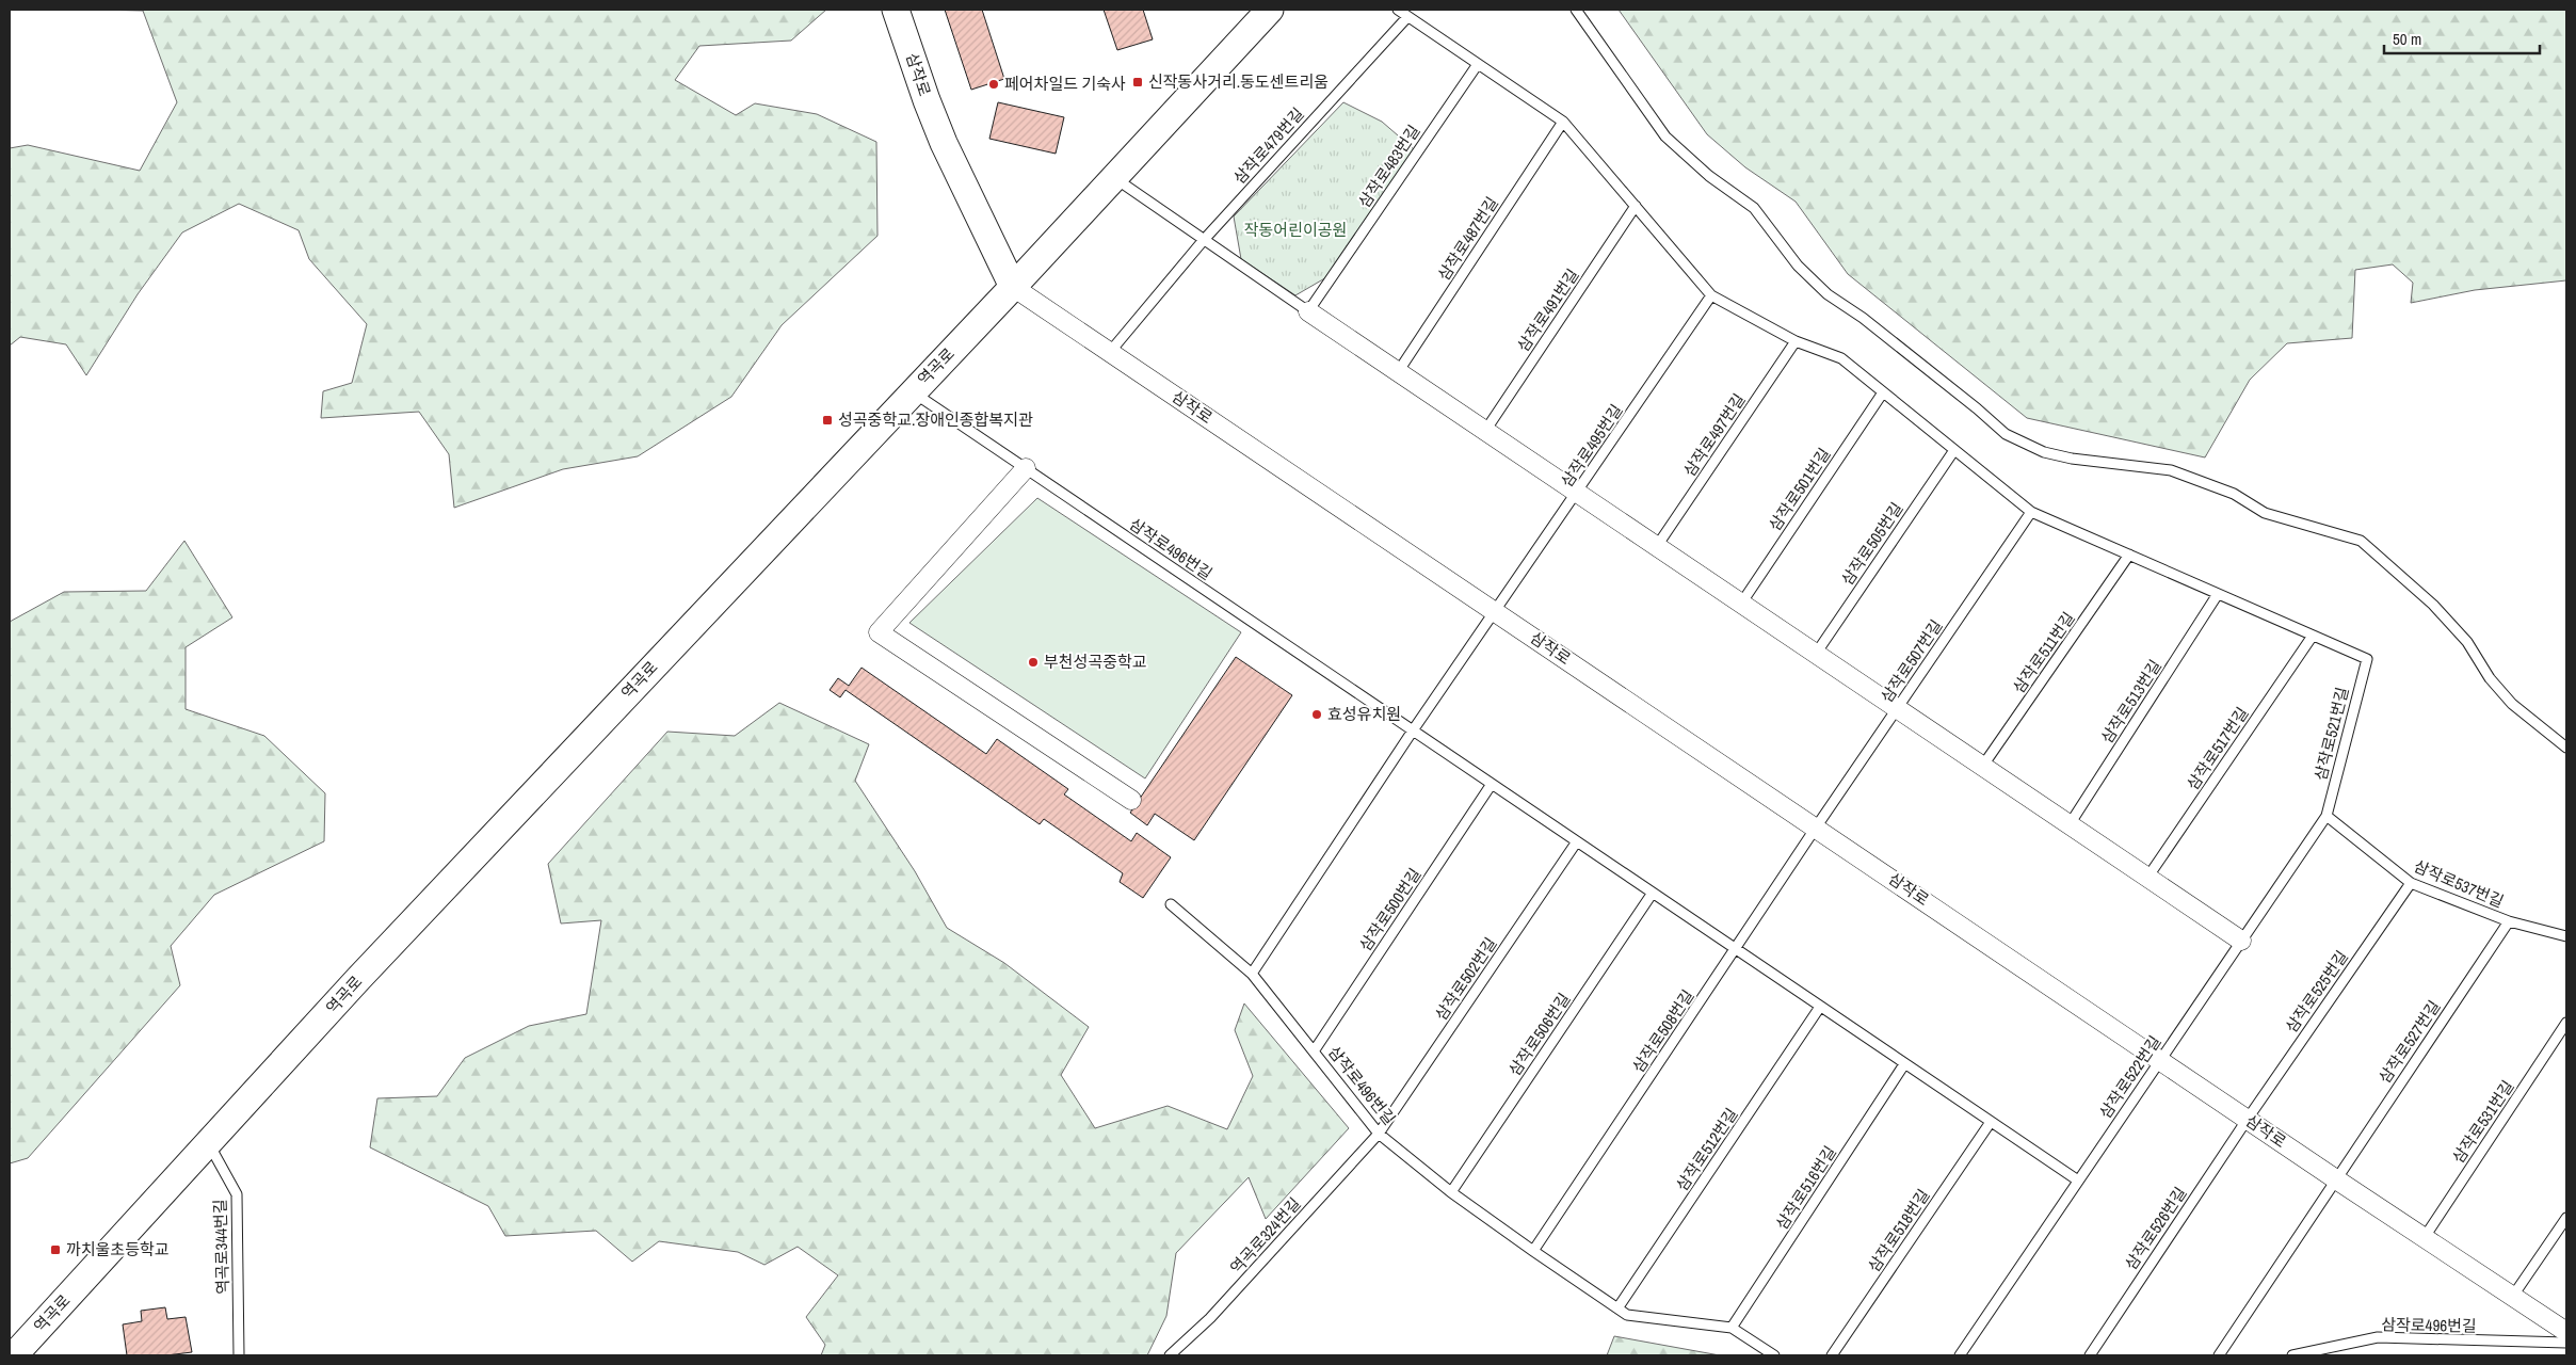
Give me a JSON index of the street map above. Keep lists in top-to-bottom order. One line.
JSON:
{"streets":{"street":["삼작로","역곡로"],"lane":["삼작로479번길","삼작로483번길","삼작로487번길","삼작로491번길","삼작로497번길","삼작로495번길","삼작로501번길","삼작로505번길","삼작로496번길","삼작로511번길","삼작로507번길","삼작로513번길","삼작로521번길","삼작로517번길","삼작로537번길","삼작로500번길","삼작로502번길","삼작로525번길","삼작로508번길","삼작로506번길","삼작로527번길","삼작로522번길","삼작로531번길","삼작로512번길","삼작로516번길","삼작로526번길","삼작로518번길","역곡로324번길","역곡로344번길"]},"crossings":[["삼작로","삼작로479번길"],["삼작로","역곡로"],["삼작로","삼작로495번길"],["삼작로","삼작로507번길"],["삼작로","삼작로525번길"],["삼작로","삼작로508번길"],["삼작로","삼작로527번길"],["삼작로","삼작로522번길"],["삼작로","삼작로531번길"],["삼작로","삼작로526번길"],["역곡로","삼작로496번길"],["역곡로","역곡로344번길"],["삼작로496번길","삼작로500번길"],["삼작로496번길","삼작로502번길"],["삼작로496번길","삼작로508번길"],["삼작로496번길","삼작로506번길"],["삼작로496번길","삼작로522번길"],["삼작로496번길","삼작로512번길"],["삼작로496번길","삼작로516번길"],["삼작로496번길","삼작로518번길"],["삼작로496번길","역곡로324번길"],["삼작로507번길","삼작로508번길"],["삼작로521번길","삼작로517번길"],["삼작로521번길","삼작로537번길"],["삼작로521번길","삼작로522번길"],["삼작로537번길","삼작로525번길"],["삼작로537번길","삼작로527번길"],["삼작로537번길","삼작로522번길"],["삼작로502번길","역곡로324번길"],["삼작로525번길","삼작로526번길"]],"parks":["작동어린이공원"],"places":{"transit":["신작동사거리.동도센트리움","성곡중학교.장애인종합복지관","까치울초등학교"],"other":["페어차일드 기숙사","부천성곡중학교","효성유치원"]},"scale_bar":"50 m"}
